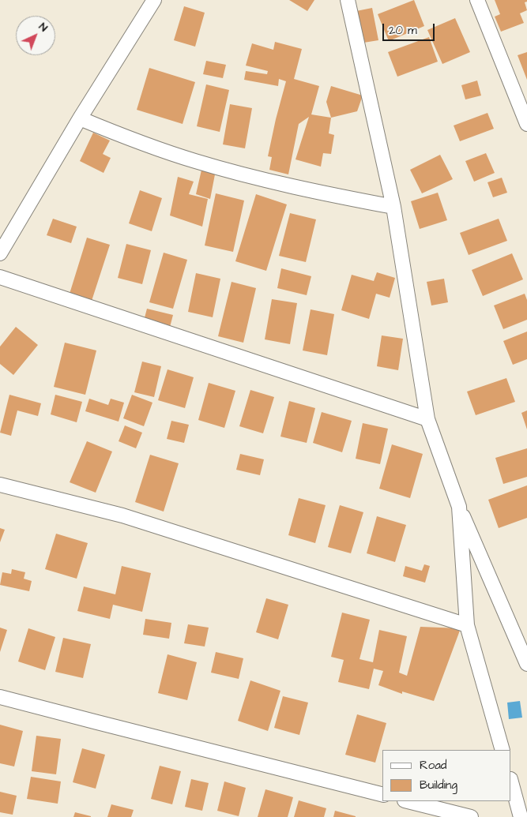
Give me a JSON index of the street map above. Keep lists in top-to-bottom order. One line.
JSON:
{"legend":["Road","Building"],"scale_bar":"20 m","north":"top right"}
